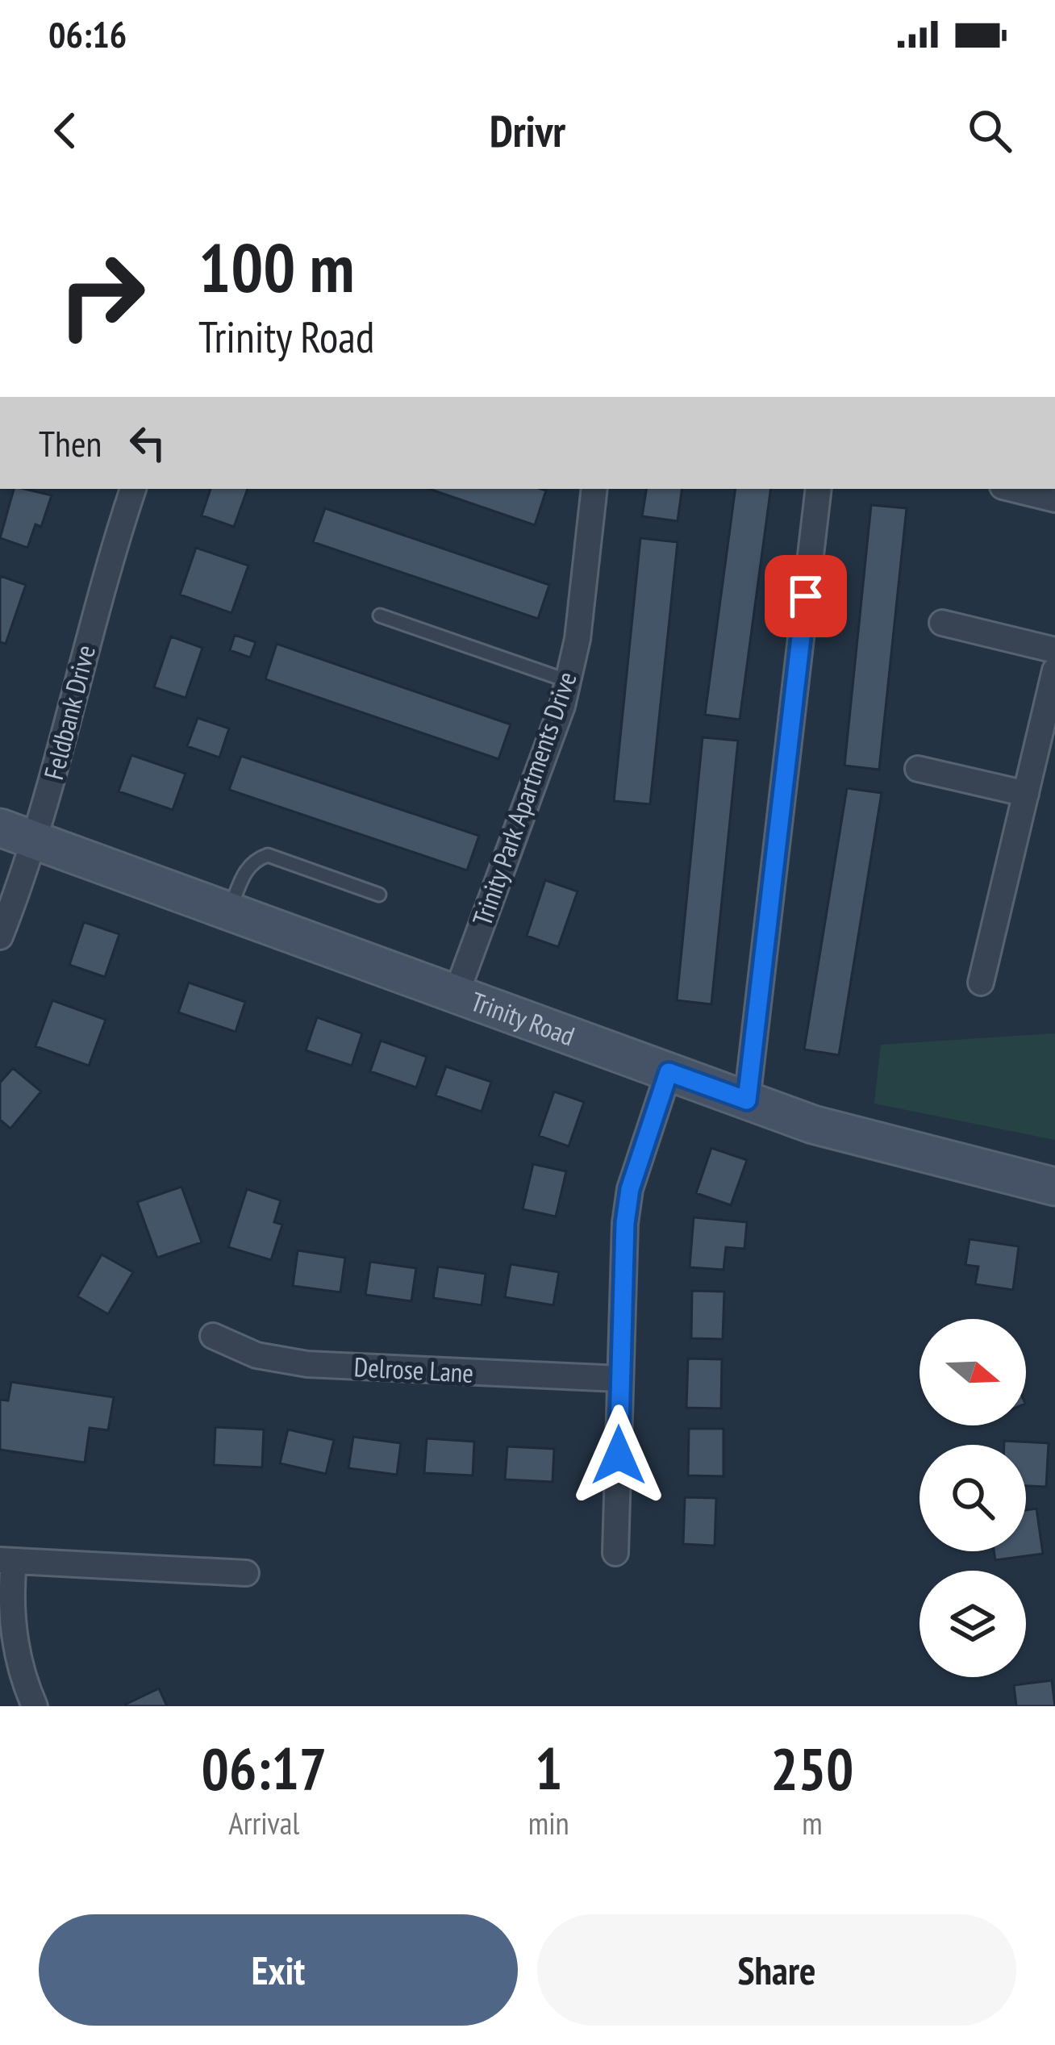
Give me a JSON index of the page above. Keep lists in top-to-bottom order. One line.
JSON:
{"streets":{"street":["Feldbank Drive","Trinity Park Apartments Drive","Trinity Road","Delrose Lane"]},"crossings":[["Feldbank Drive","Trinity Road"],["Trinity Park Apartments Drive","Trinity Road"]],"north":"right","page":{"status":"06:16","header":"Drivr","turn":["100 m","Trinity Road"],"then":"Then","eta":["06:17","Arrival","1","min","250","m"],"buttons":["Exit","Share"]}}
